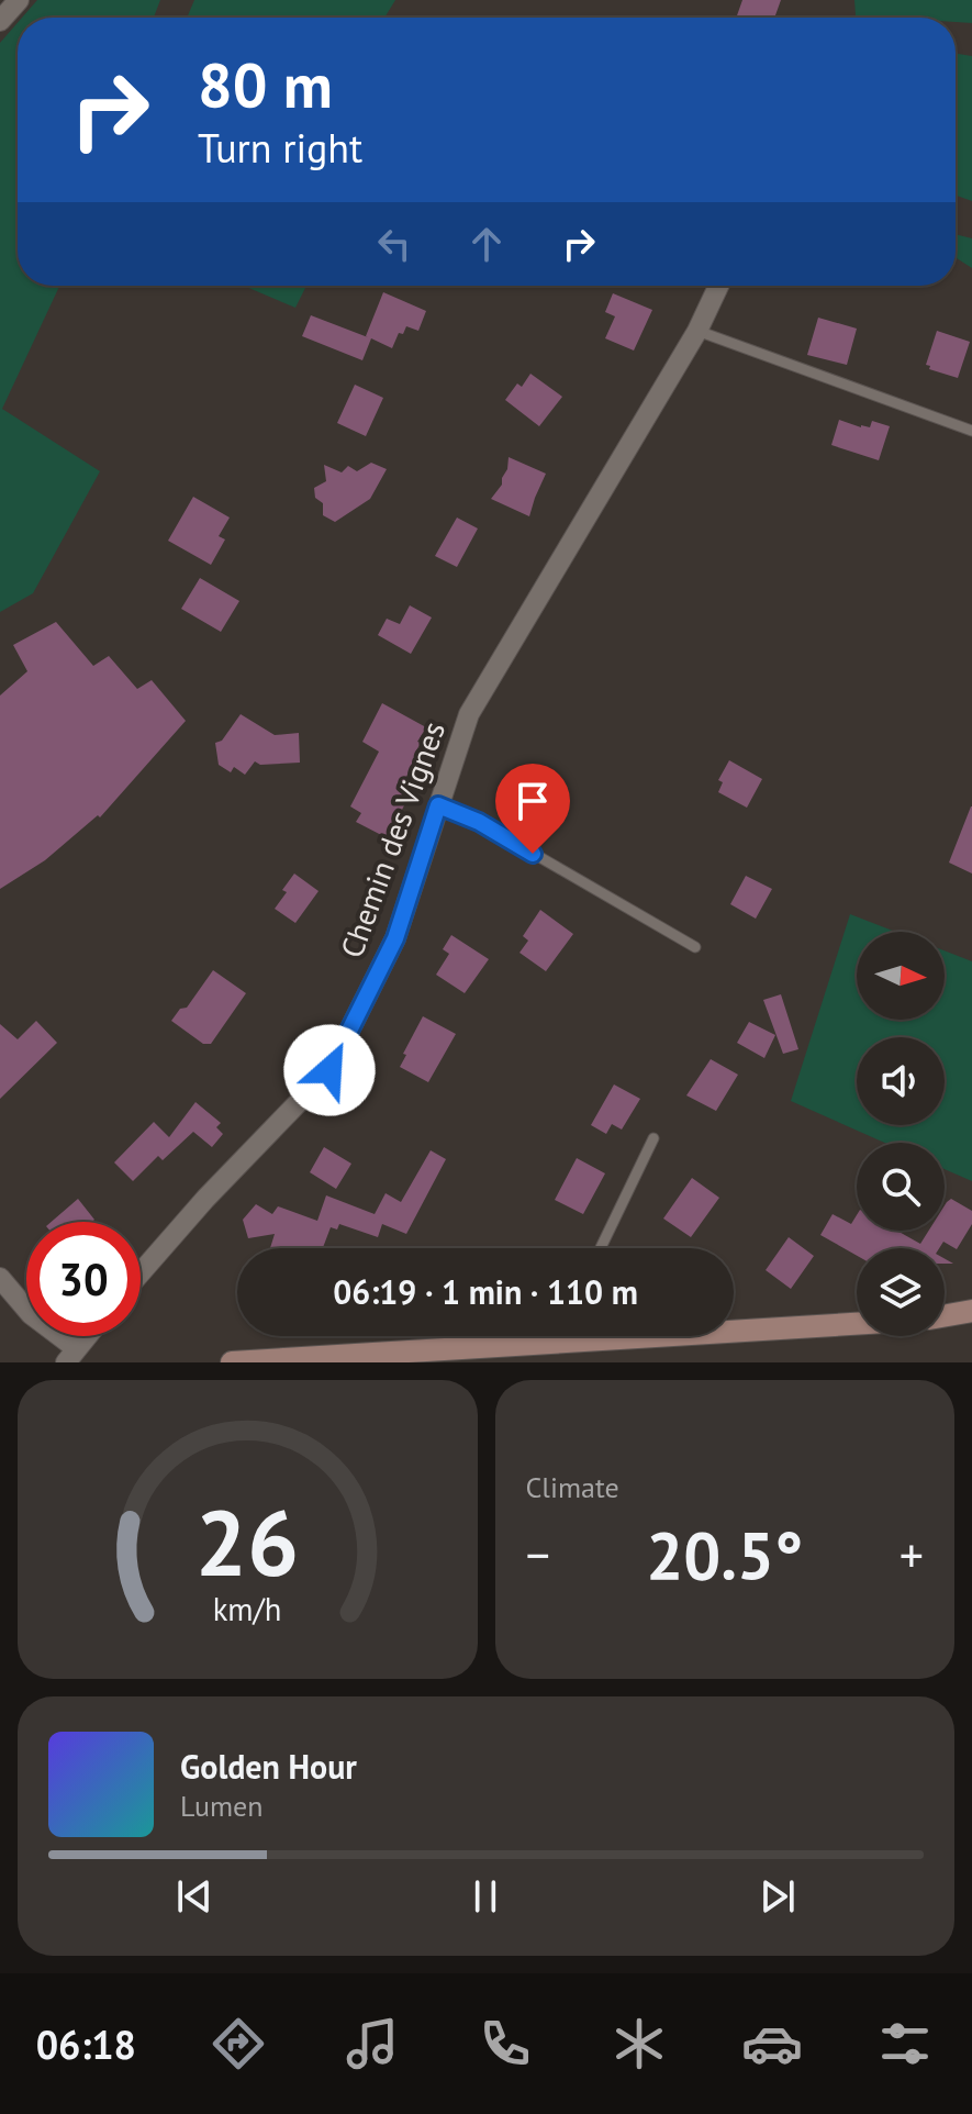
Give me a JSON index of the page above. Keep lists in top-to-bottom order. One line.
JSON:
{"streets":{"street":["Chemin des Vignes"]},"north":"right","page":{"turn":["80 m","Turn right"],"limit":"30","trip":"06:19 · 1 min · 110 m","tile":"Climate","heat":["−","20.5°","+"],"song":["Golden Hour","Lumen"],"tabs":"06:18","gauge":["26","km/h"]}}
